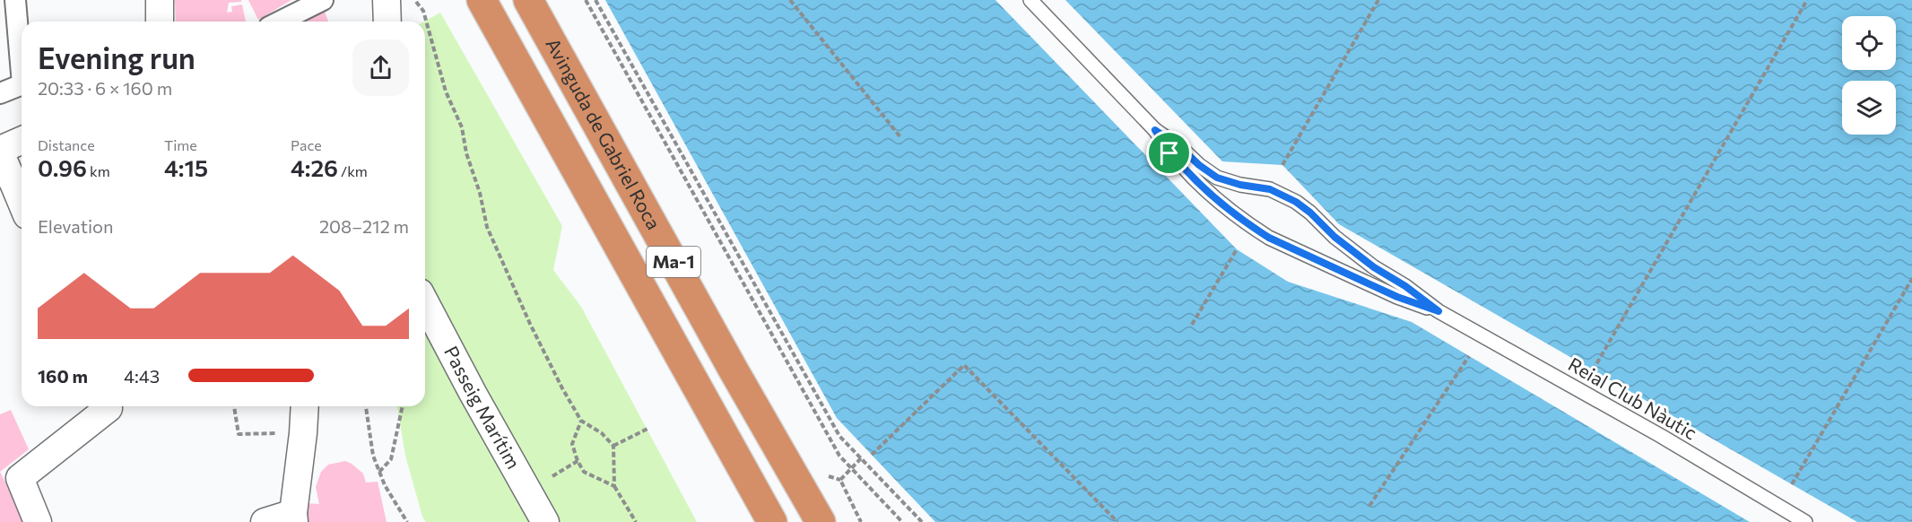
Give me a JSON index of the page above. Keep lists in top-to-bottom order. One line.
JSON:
{"streets":{"highway":["Avinguda de Gabriel Roca","Ma-1"],"street":["Passeig Marítim"],"lane":["Reial Club Nàutic"]},"page":{"heading":["Evening run","20:33 · 6 × 160 m"],"stats":[["Distance","0.96 km"],["Time","4:15"],["Pace","4:26 /km"]],"chart":["Elevation","208–212 m"],"list":[{"name":"160 m","note":"4:43"}]}}
